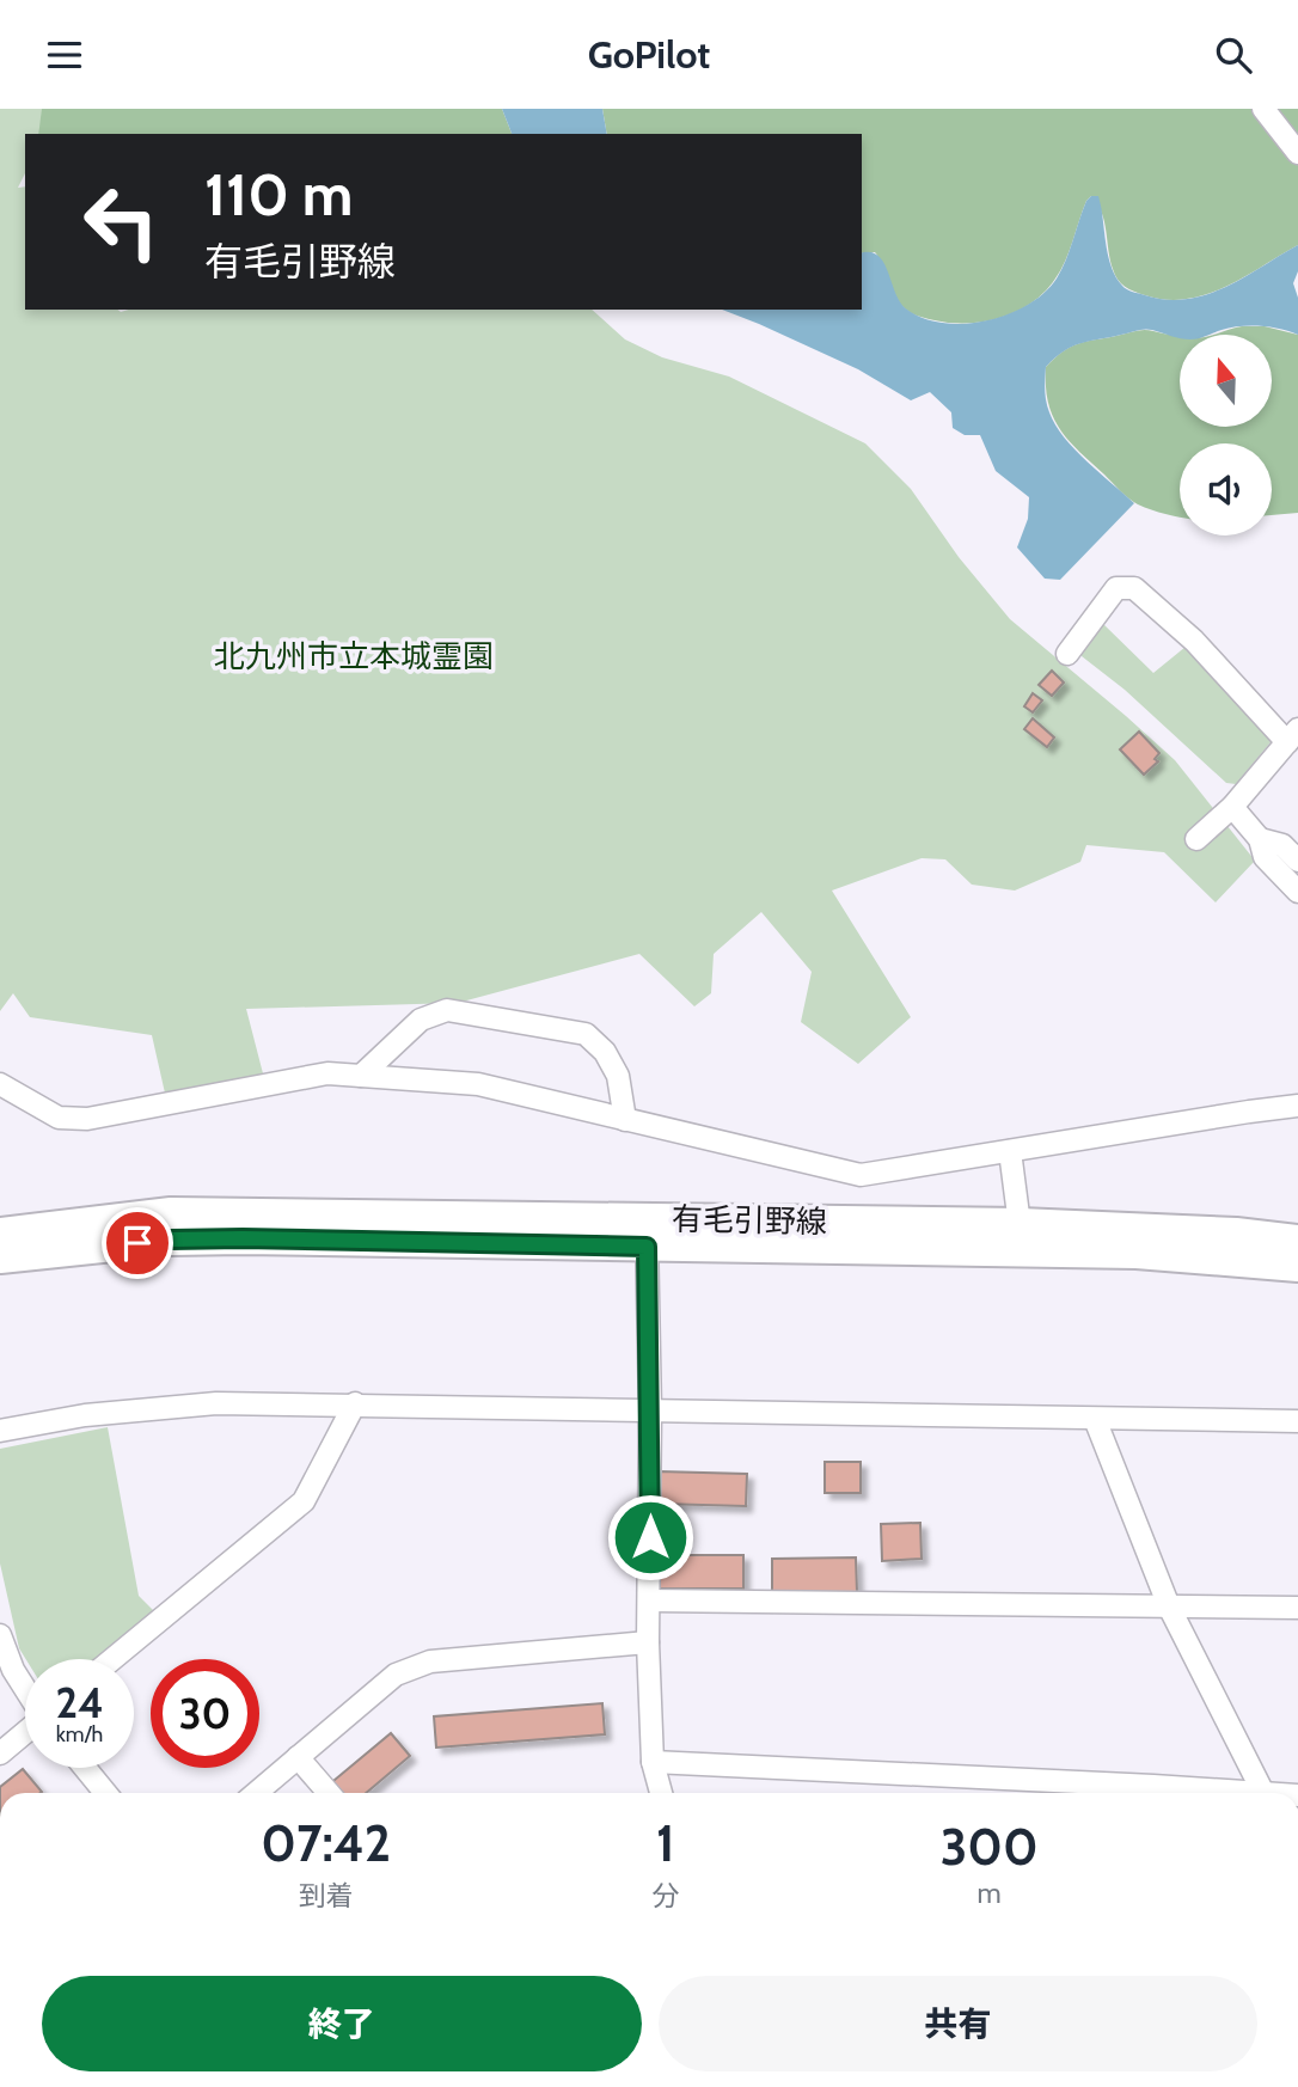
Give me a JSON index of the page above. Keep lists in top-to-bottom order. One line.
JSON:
{"streets":{"main road":["有毛引野線"]},"parks":["北九州市立本城霊園"],"north":"top","page":{"header":"GoPilot","turn":["110 m","有毛引野線"],"speed":"24 km/h","limit":"30","eta":["07:42","到着","1","分","300","m"],"buttons":["終了","共有"]}}
